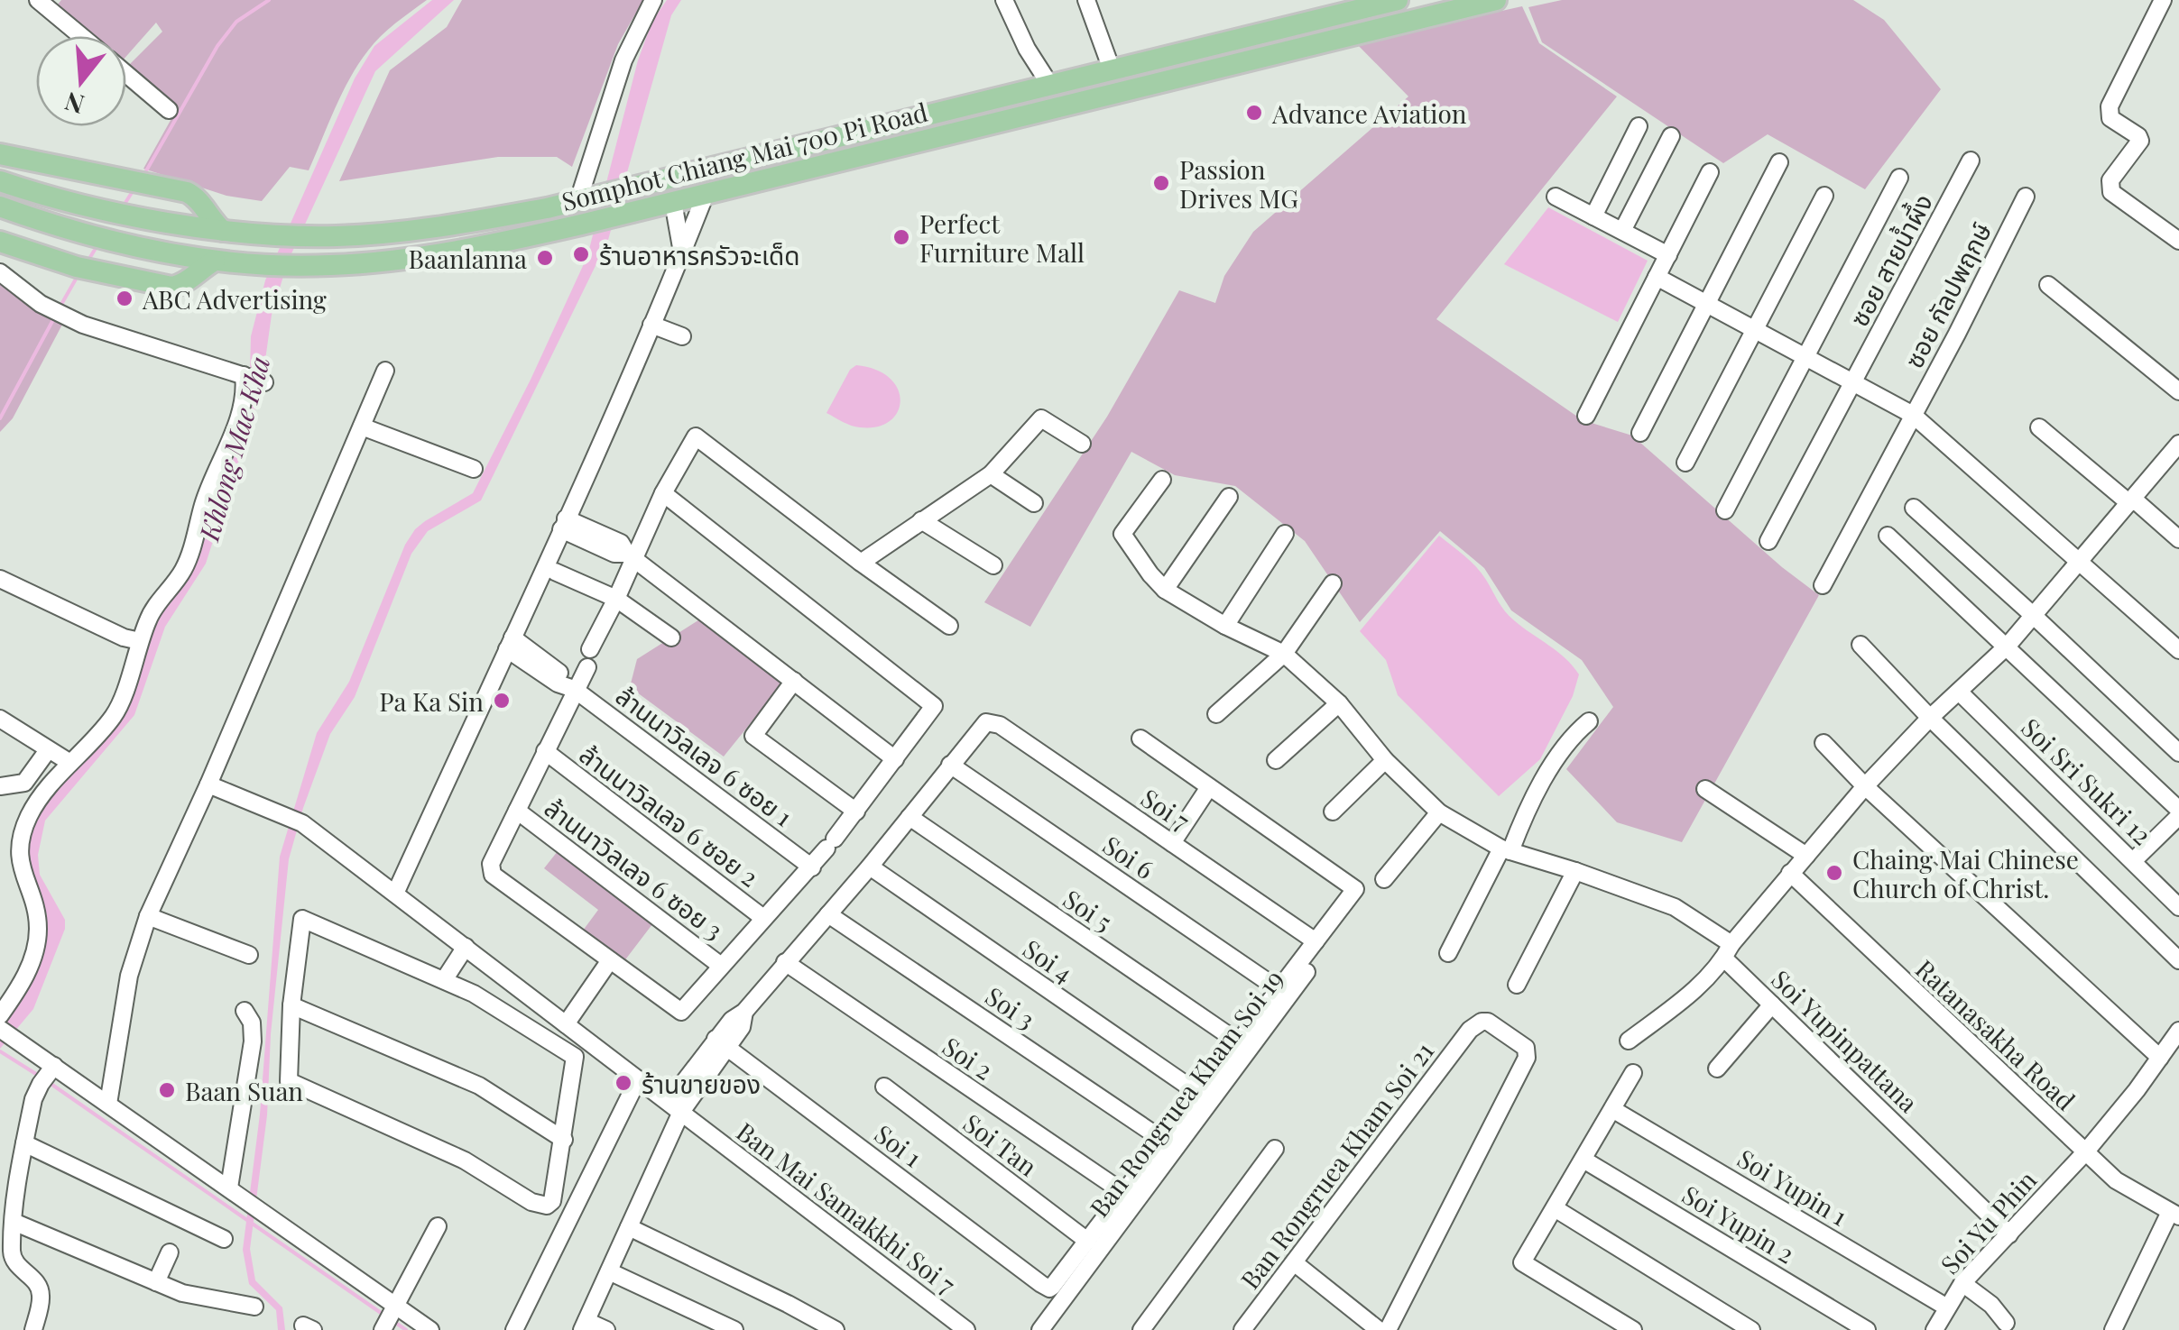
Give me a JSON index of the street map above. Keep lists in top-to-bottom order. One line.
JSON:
{"streets":{"main road":["Somphot Chiang Mai 700 Pi Road"],"street":["ซอย สายน้ำผึ้ง","ซอย กัลปพฤกษ์","ล้านนาวิลเลจ 6 ซอย 1","Soi Sri Sukri 12","Soi 7","ล้านนาวิลเลจ 6 ซอย 2","Soi 6","ล้านนาวิลเลจ 6 ซอย 3","Soi 5","Soi 4","Soi 3","Ratanasakha Road","Soi Yupinpattana","Soi 2","Ban Rongruea Kham Soi 19","Soi Tan","Soi 1","Ban Rongruea Kham Soi 21","Soi Yupin 1","Ban Mai Samakkhi Soi 7","Soi Yu Phin","Soi Yupin 2"]},"crossings":[["Soi 7","Soi 6"],["Ratanasakha Road","Soi Yu Phin"],["Soi Yupinpattana","Soi Yu Phin"],["Soi Tan","Soi 1"],["Soi Yupin 1","Soi Yu Phin"]],"water":["Khlong Mae Kha"],"places":["Advance Aviation","Passion Drives MG","Perfect Furniture Mall","ร้านอาหารครัวจะเด็ด","Baanlanna","ABC Advertising","Pa Ka Sin","Chaing Mai Chinese Church of Christ.","ร้านขายของ","Baan Suan"],"north":"bottom"}
